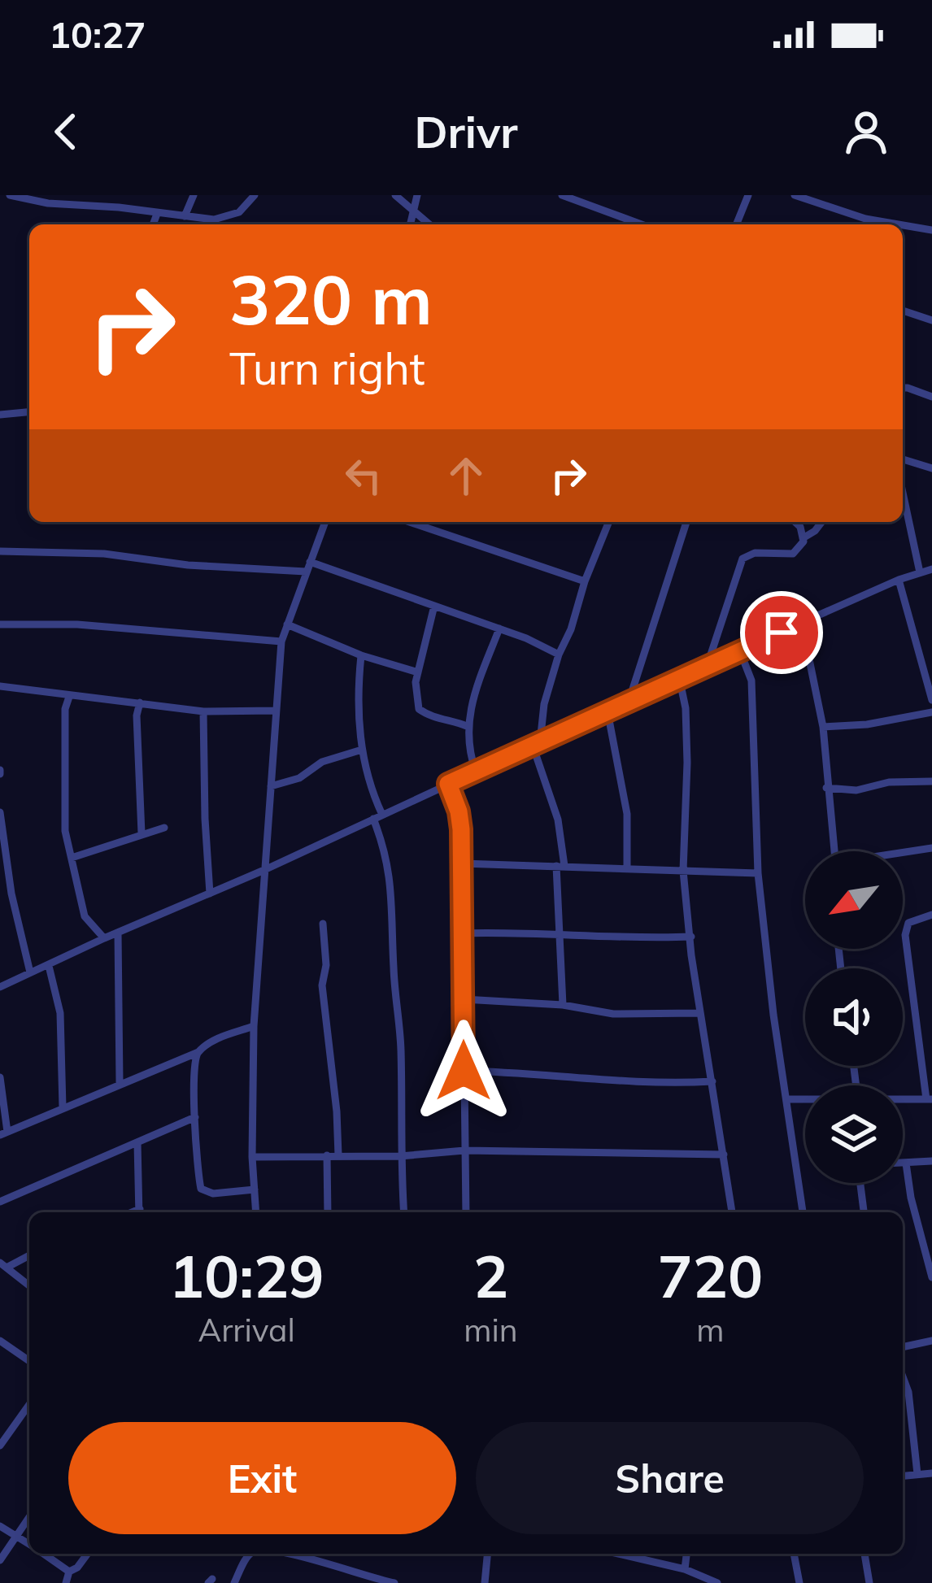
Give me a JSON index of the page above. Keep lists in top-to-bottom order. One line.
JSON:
{"north":"bottom left","page":{"status":"10:27","header":"Drivr","turn":["320 m","Turn right"],"eta":["10:29","Arrival","2","min","720","m"],"buttons":["Exit","Share"]}}
